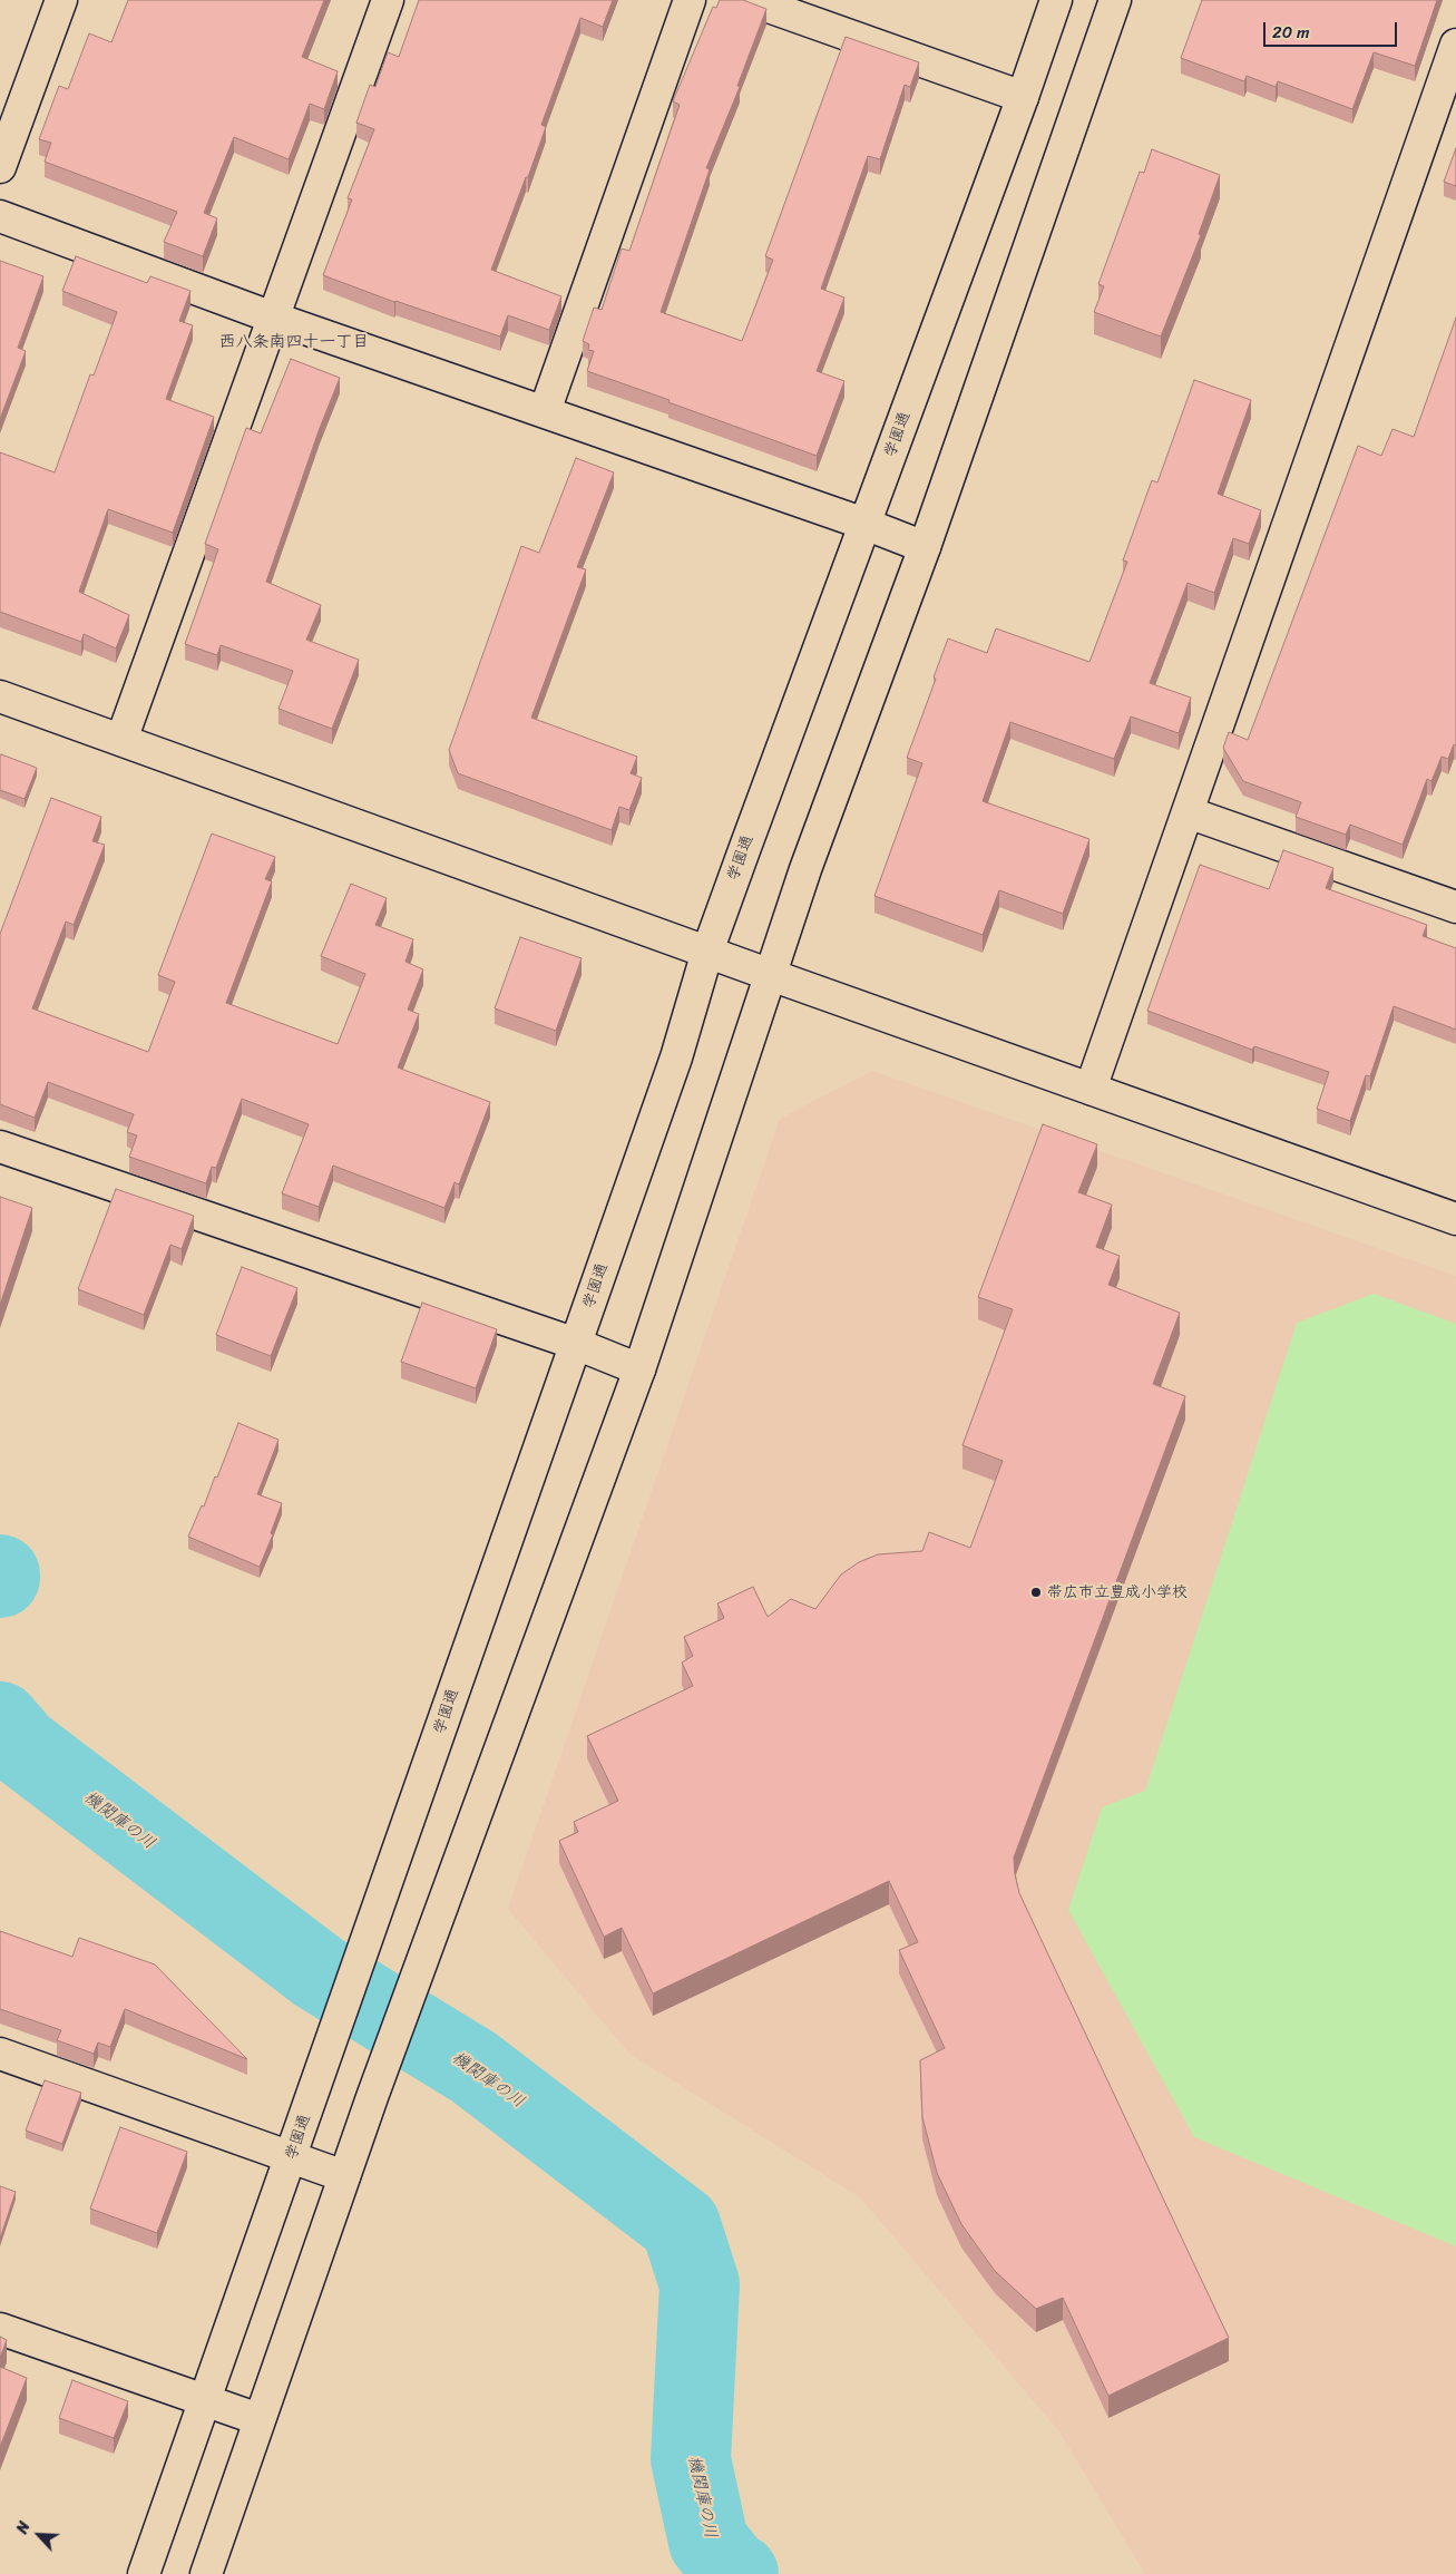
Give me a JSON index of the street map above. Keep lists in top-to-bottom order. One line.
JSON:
{"streets":{"street":["学園通"]},"districts":["西八条南四十一丁目"],"water":["機関庫の川"],"places":["帯広市立豊成小学校"],"scale_bar":"20 m","north":"top left"}
